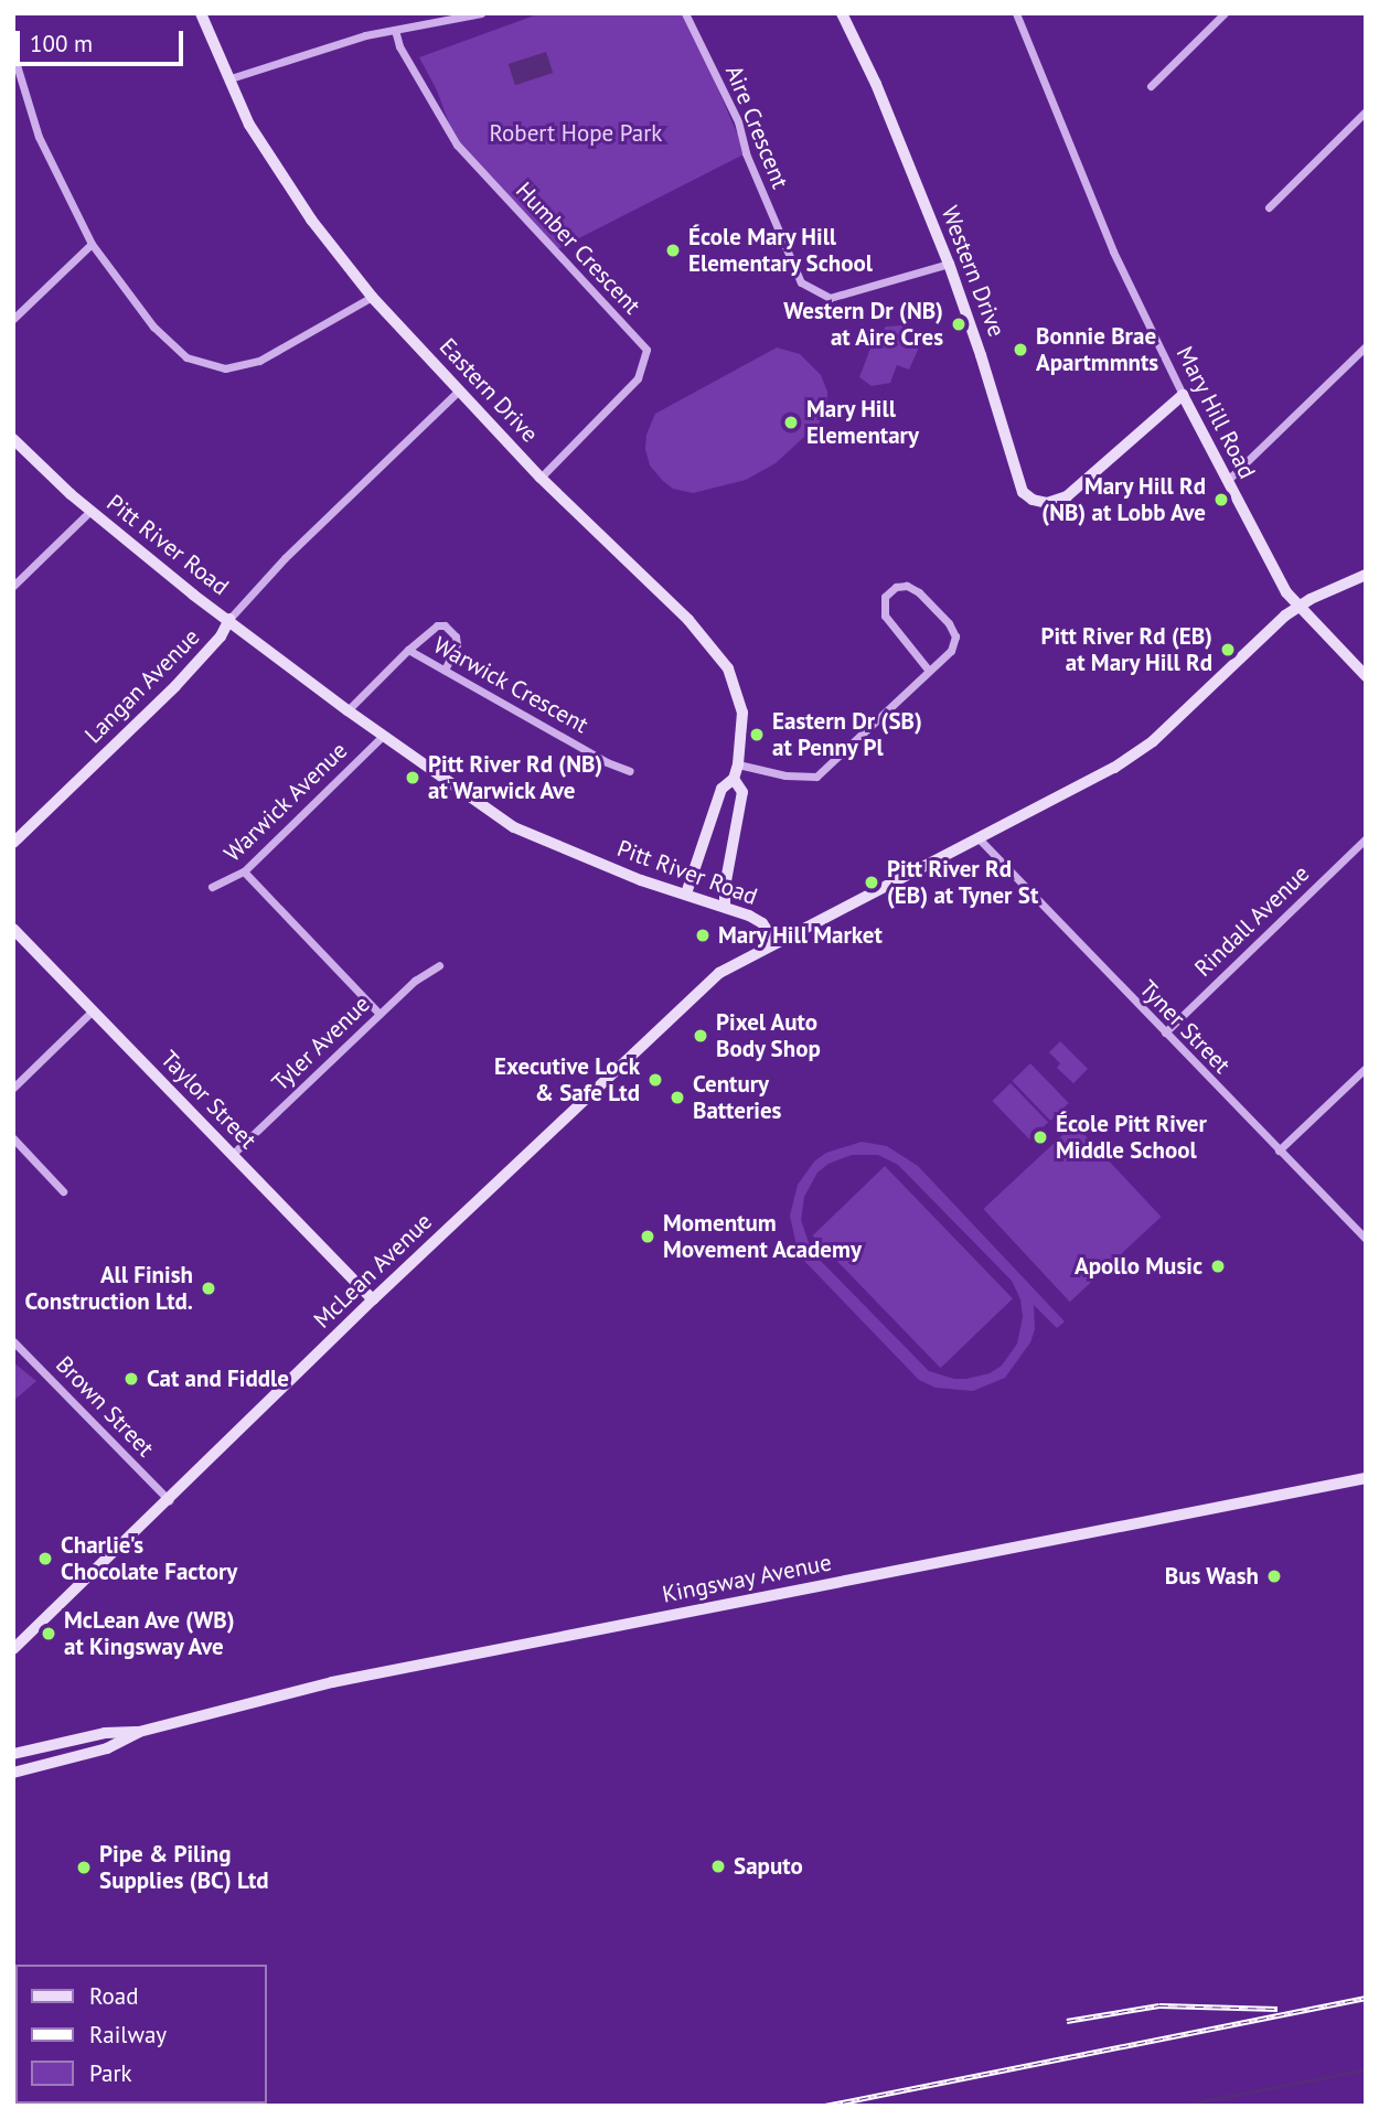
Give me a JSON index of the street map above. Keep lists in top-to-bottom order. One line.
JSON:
{"streets":{"main road":["Western Drive","Eastern Drive","Mary Hill Road","Pitt River Road","Langan Avenue","Taylor Street","McLean Avenue","Kingsway Avenue"],"street":["Aire Crescent","Humber Crescent","Warwick Crescent","Warwick Avenue","Rindall Avenue","Tyner Street","Tyler Avenue","Brown Street"]},"crossings":[["Aire Crescent","Western Drive"],["Humber Crescent","Eastern Drive"],["Western Drive","Mary Hill Road"],["Eastern Drive","Pitt River Road"],["Eastern Drive","Langan Avenue"],["Pitt River Road","Warwick Crescent"],["Pitt River Road","Langan Avenue"],["Pitt River Road","Warwick Avenue"],["Pitt River Road","McLean Avenue"],["Rindall Avenue","Tyner Street"],["Tyler Avenue","Taylor Street"],["Taylor Street","McLean Avenue"],["McLean Avenue","Brown Street"]],"parks":["Robert Hope Park"],"places":["École Mary Hill Elementary School","Western Dr (NB) at Aire Cres","Bonnie Brae Apartmmnts","Mary Hill Elementary","Mary Hill Rd (NB) at Lobb Ave","Pitt River Rd (EB) at Mary Hill Rd","Eastern Dr (SB) at Penny Pl","Pitt River Rd (NB) at Warwick Ave","Pitt River Rd (EB) at Tyner St","Mary Hill Market","Pixel Auto Body Shop","Executive Lock & Safe Ltd","Century Batteries","École Pitt River Middle School","Momentum Movement Academy","Apollo Music","All Finish Construction Ltd.","Cat and Fiddle","Charlie's Chocolate Factory","Bus Wash","McLean Ave (WB) at Kingsway Ave","Saputo","Pipe & Piling Supplies (BC) Ltd"],"legend":["Road","Railway","Park"],"scale_bar":"100 m"}
